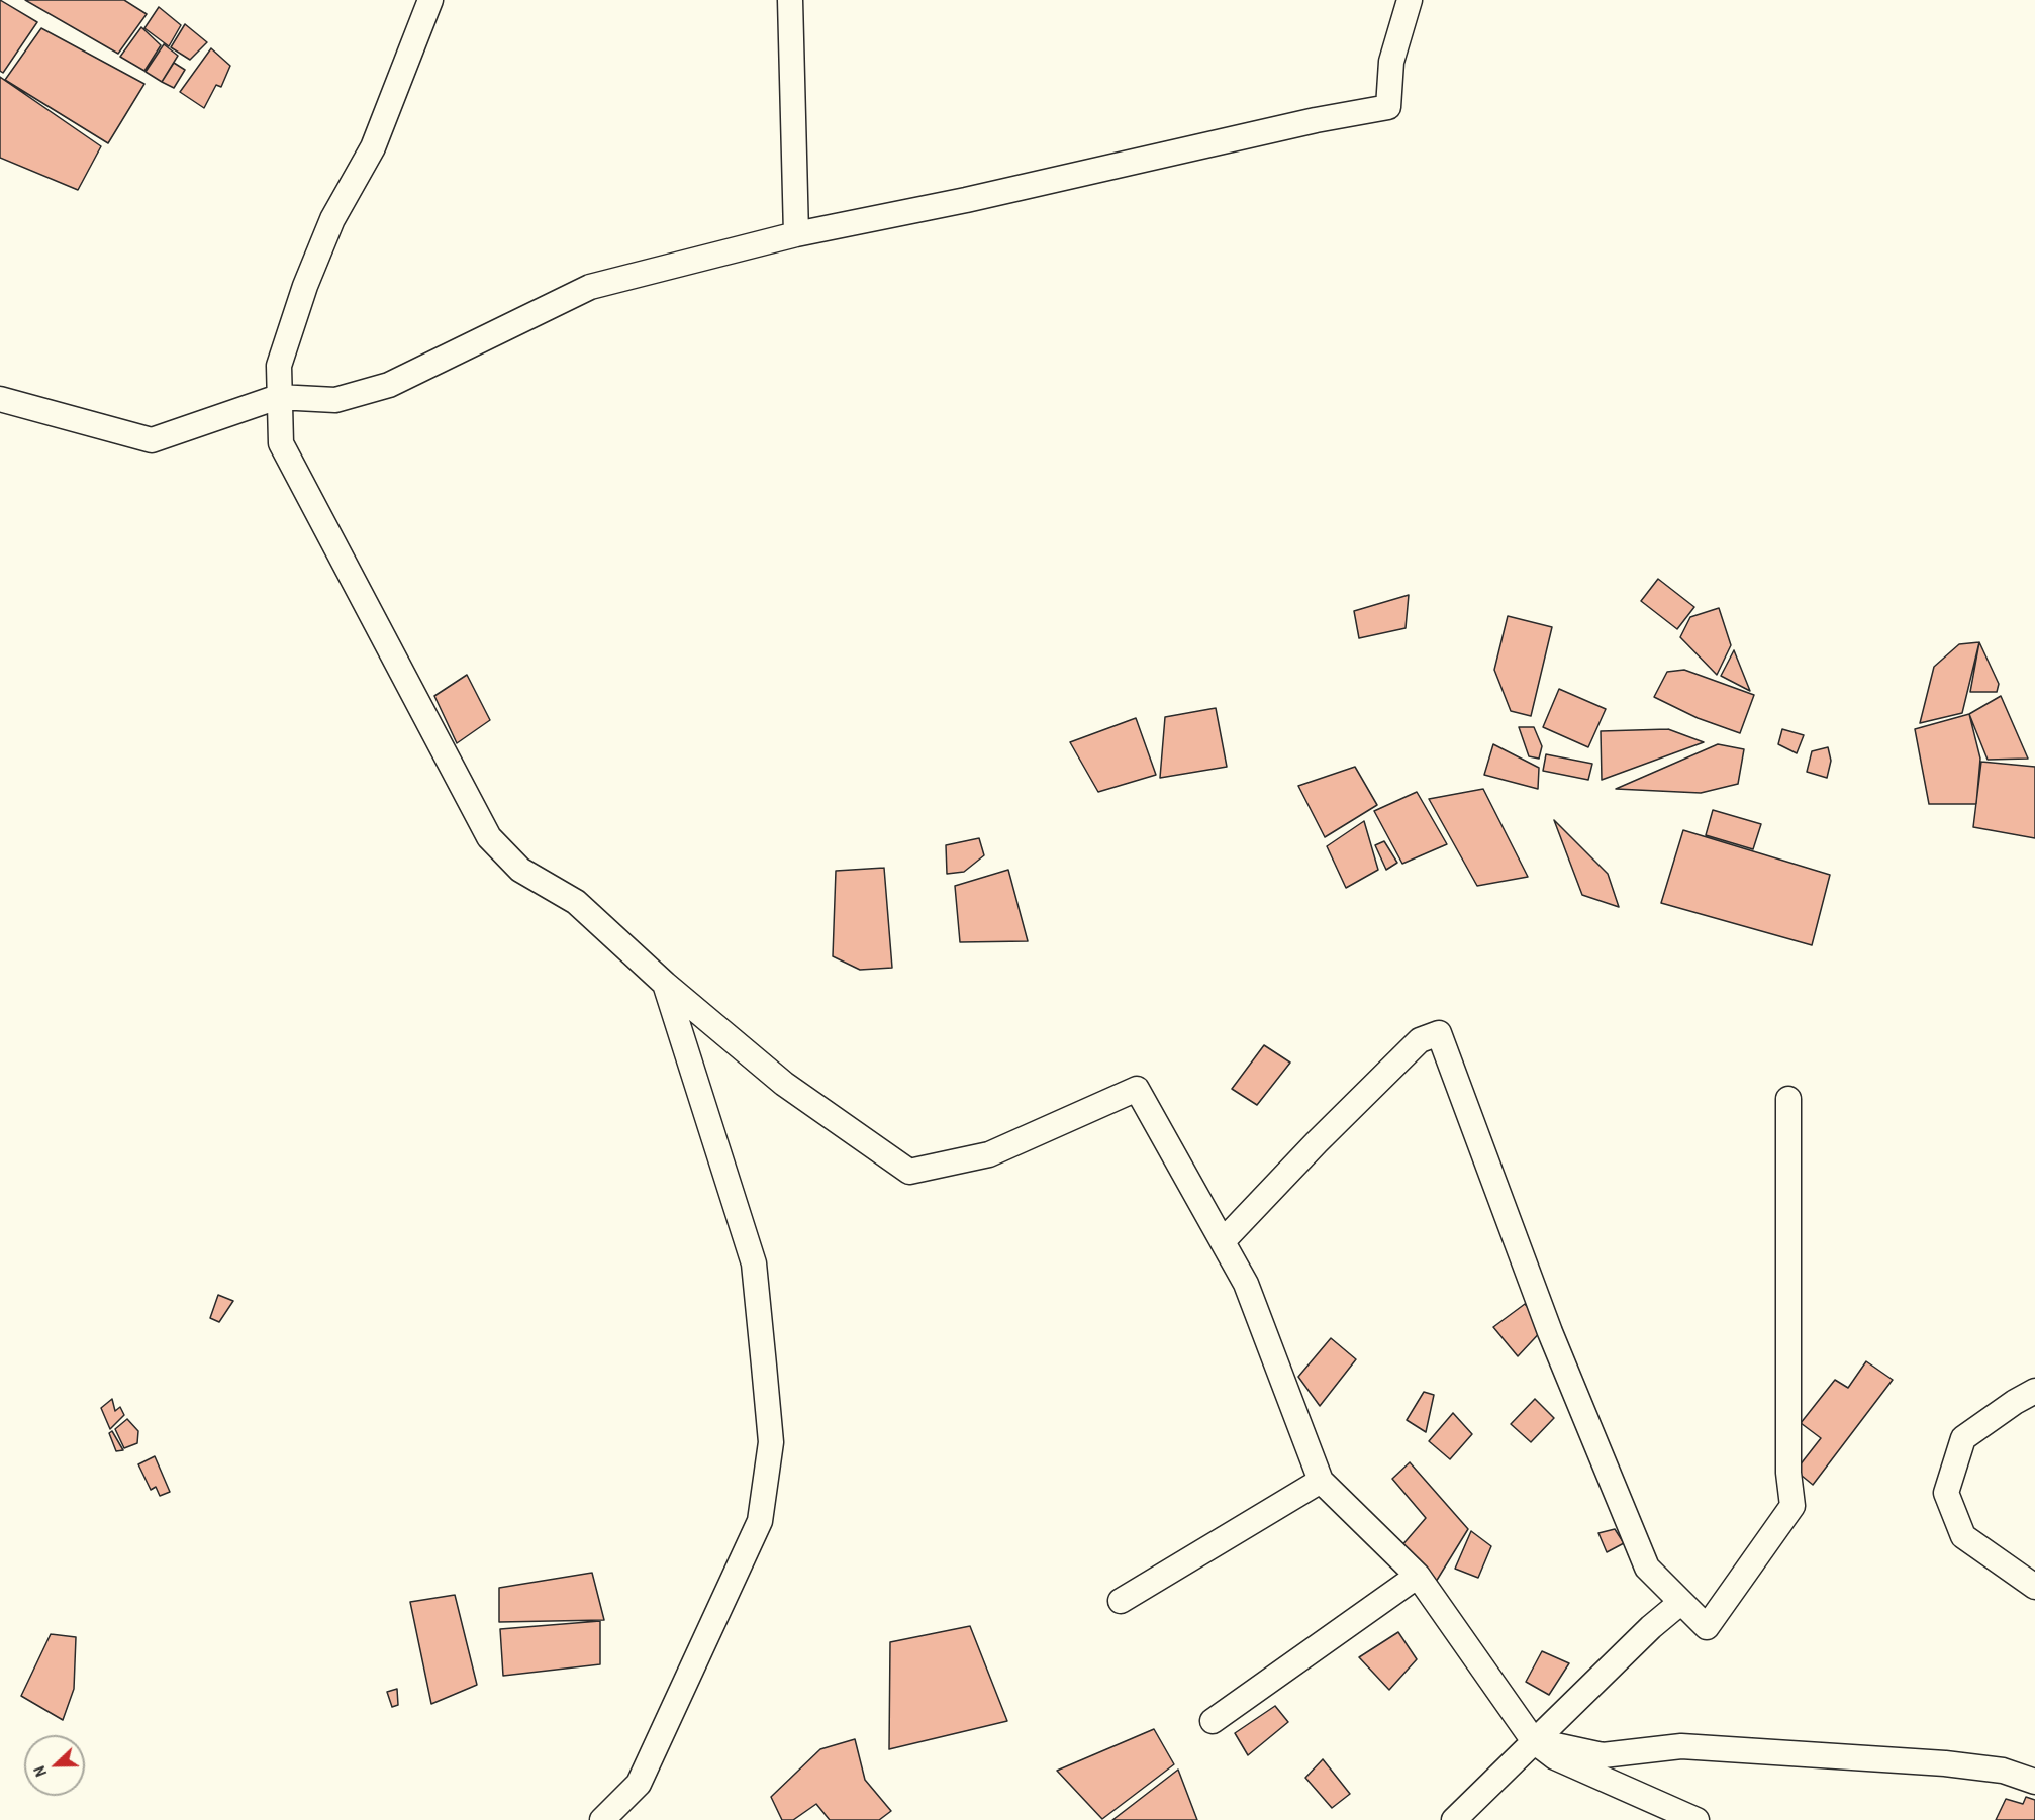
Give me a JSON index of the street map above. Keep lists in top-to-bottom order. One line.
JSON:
{"north":"left"}
